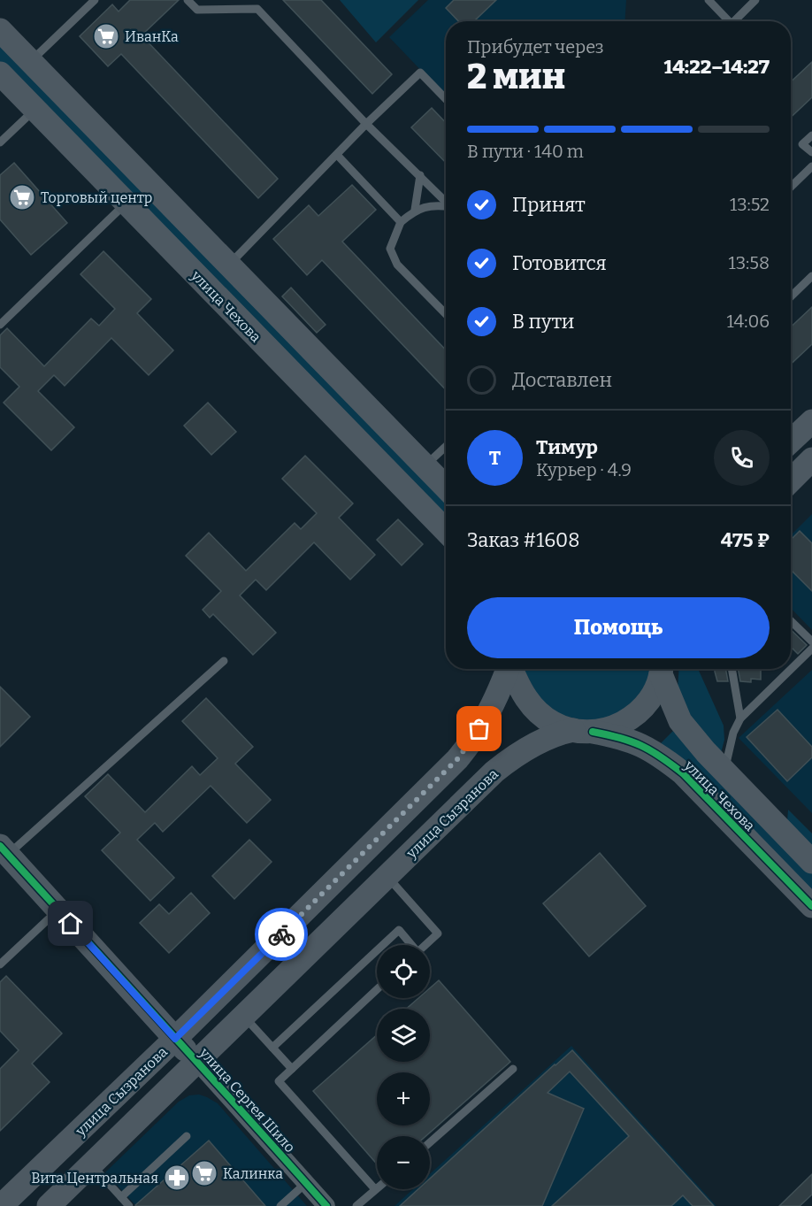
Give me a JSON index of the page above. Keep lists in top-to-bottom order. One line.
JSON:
{"streets":{"main road":["улица Чехова","улица Сызранова","улица Сергея Шило"]},"crossings":[["улица Чехова","улица Сызранова"],["улица Сызранова","улица Сергея Шило"]],"places":{"supermarket":["ИванКа","Торговый центр","Калинка"],"pharmacy":["Вита Центральная"]},"page":{"heading":["2 мин","Прибудет через","14:22–14:27"],"panel":["Тимур","Курьер · 4.9","Заказ #1608","475 ₽"],"bar":"В пути · 140 m","list":[["Принят","13:52"],["Готовится","13:58"],["В пути","14:06"],"Доставлен"],"round":"Т","buttons":"Помощь","map_buttons":["+","−"]}}
